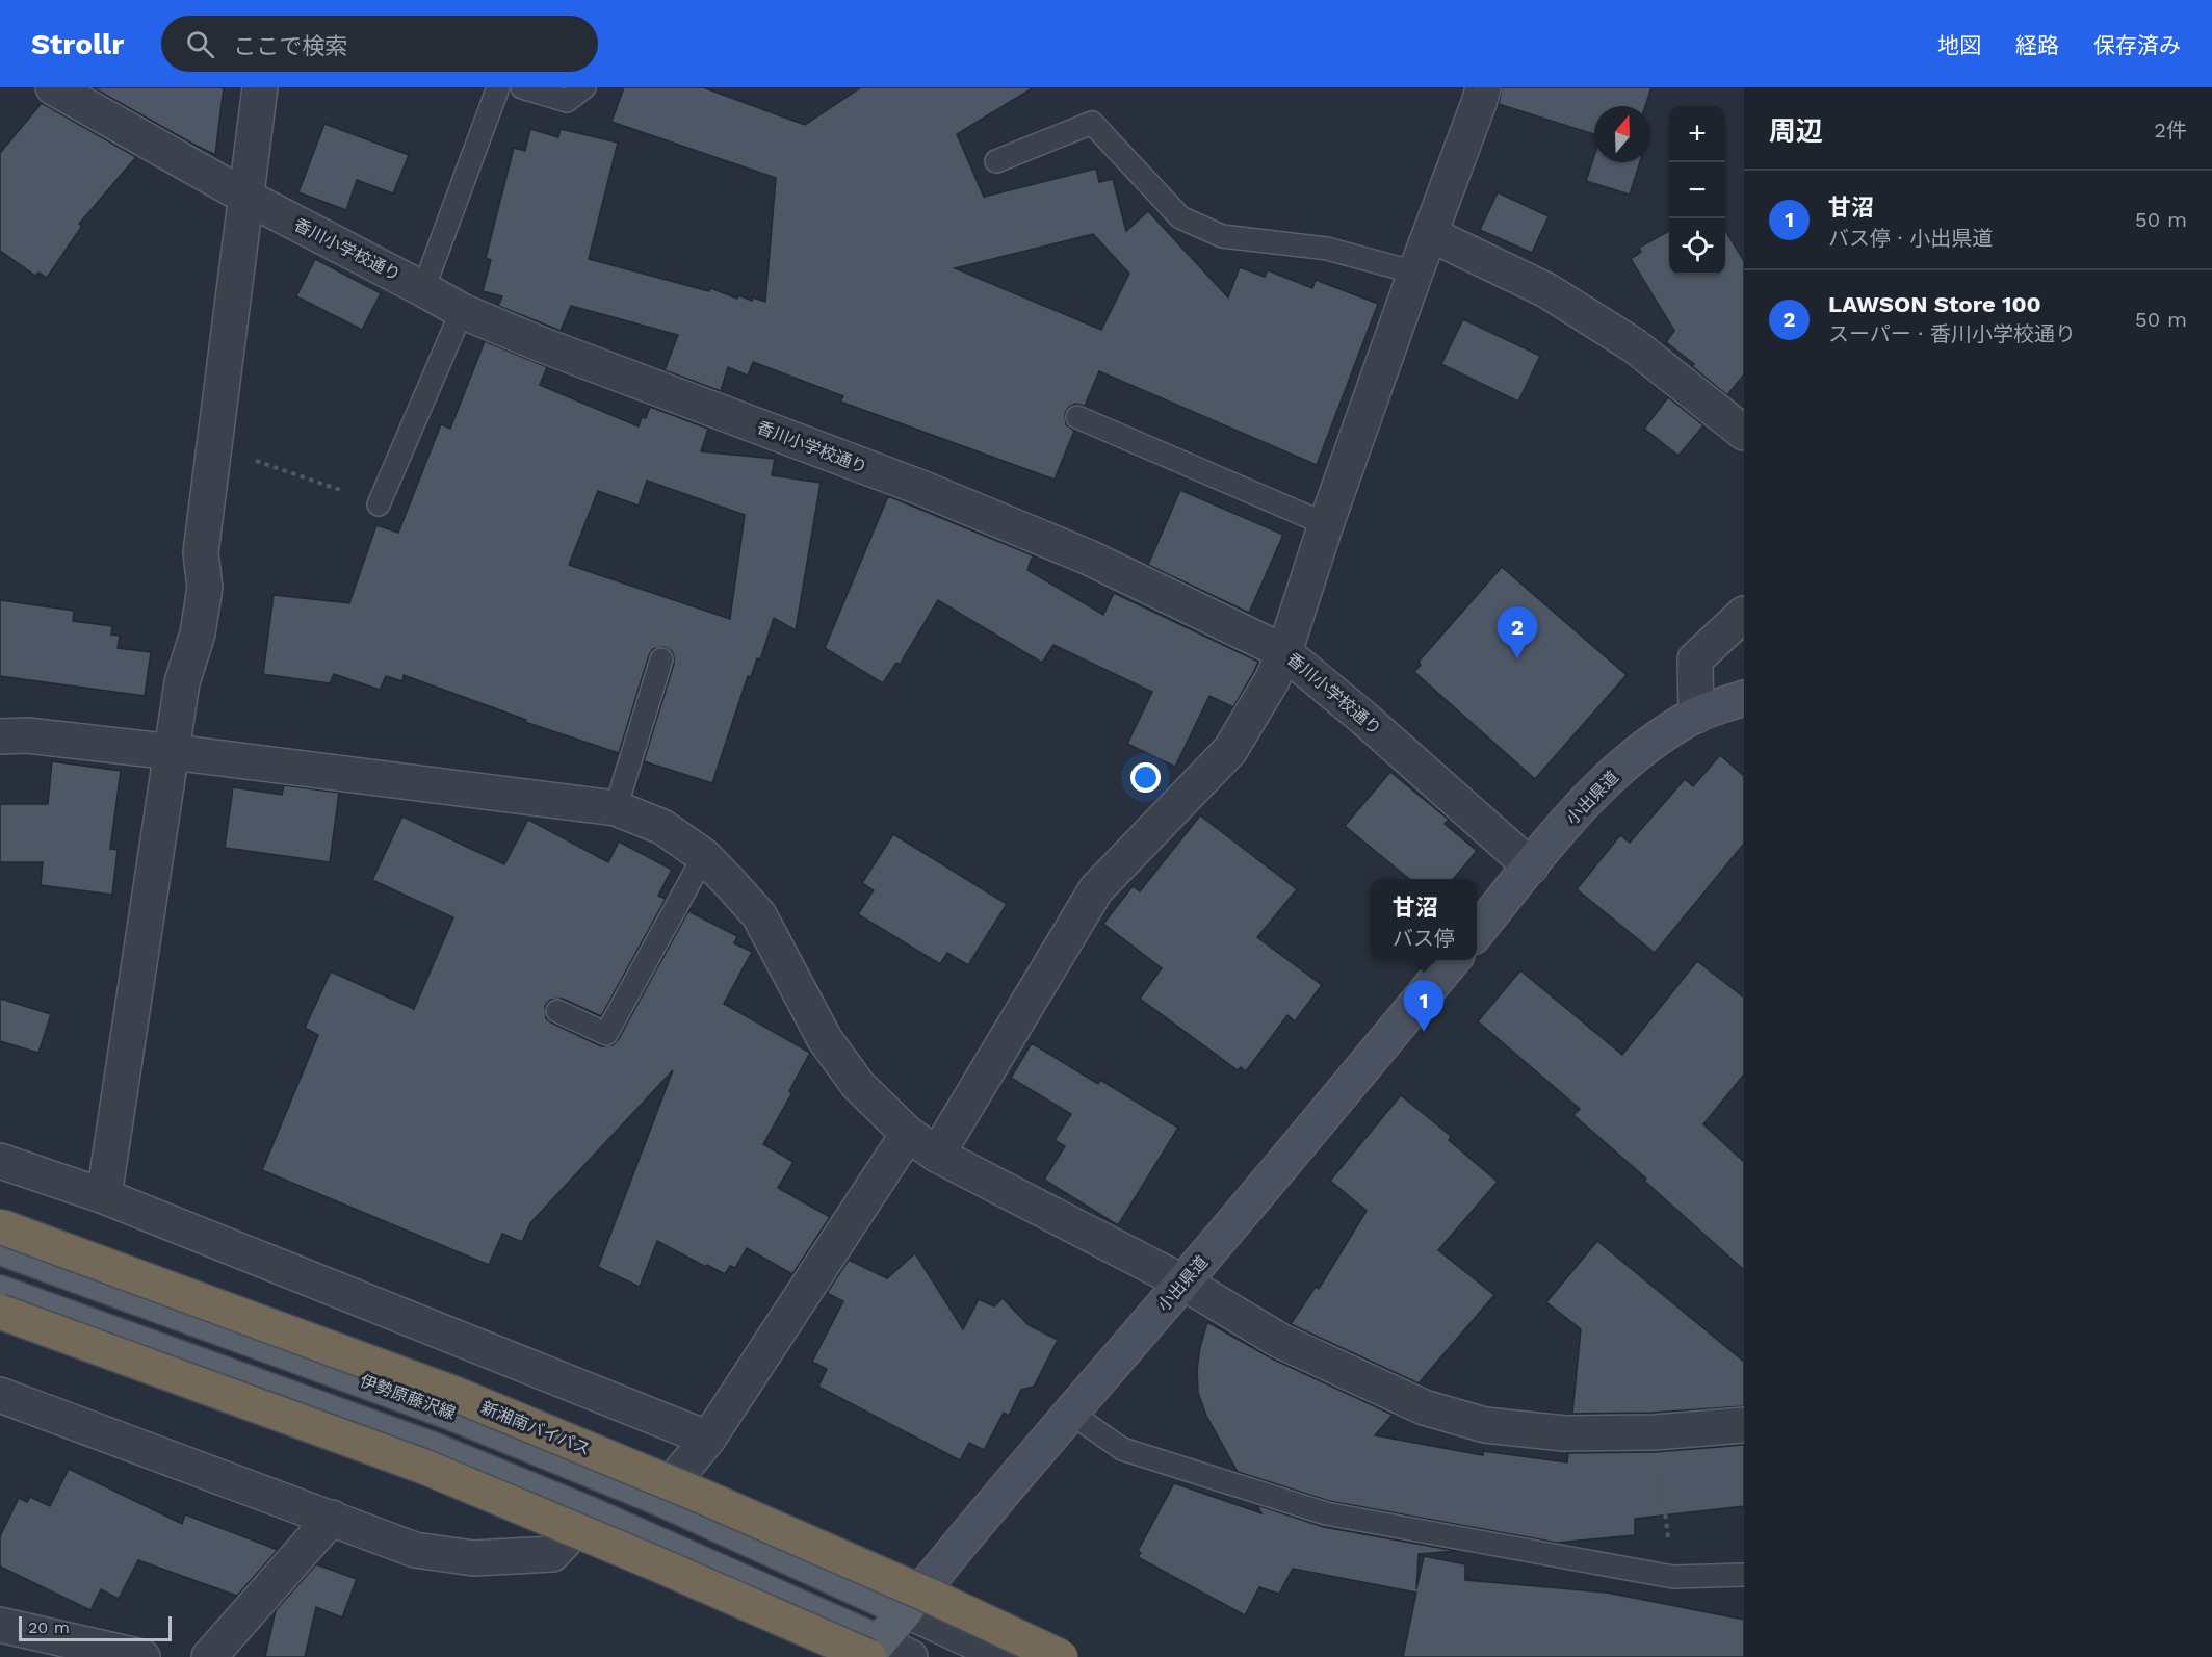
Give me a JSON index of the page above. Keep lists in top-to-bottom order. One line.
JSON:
{"streets":{"highway":["新湘南バイパス"],"main road":["小出県道","伊勢原藤沢線"],"street":["香川小学校通り"]},"crossings":[["香川小学校通り","小出県道"],["小出県道","伊勢原藤沢線"]],"scale_bar":"20 m","north":"top","page":{"header":"Strollr","search":"ここで検索","nav":["地図","経路","保存済み"],"heading":["周辺","2件"],"map_buttons":["+","−"],"list":[{"mark":"1","name":"甘沼","note":"バス停 · 小出県道","value":"50 m"},{"mark":"2","name":"LAWSON Store 100","note":"スーパー · 香川小学校通り","value":"50 m"}],"pins":["2","1"],"popup":["甘沼","バス停"],"scale":"20 m"}}
